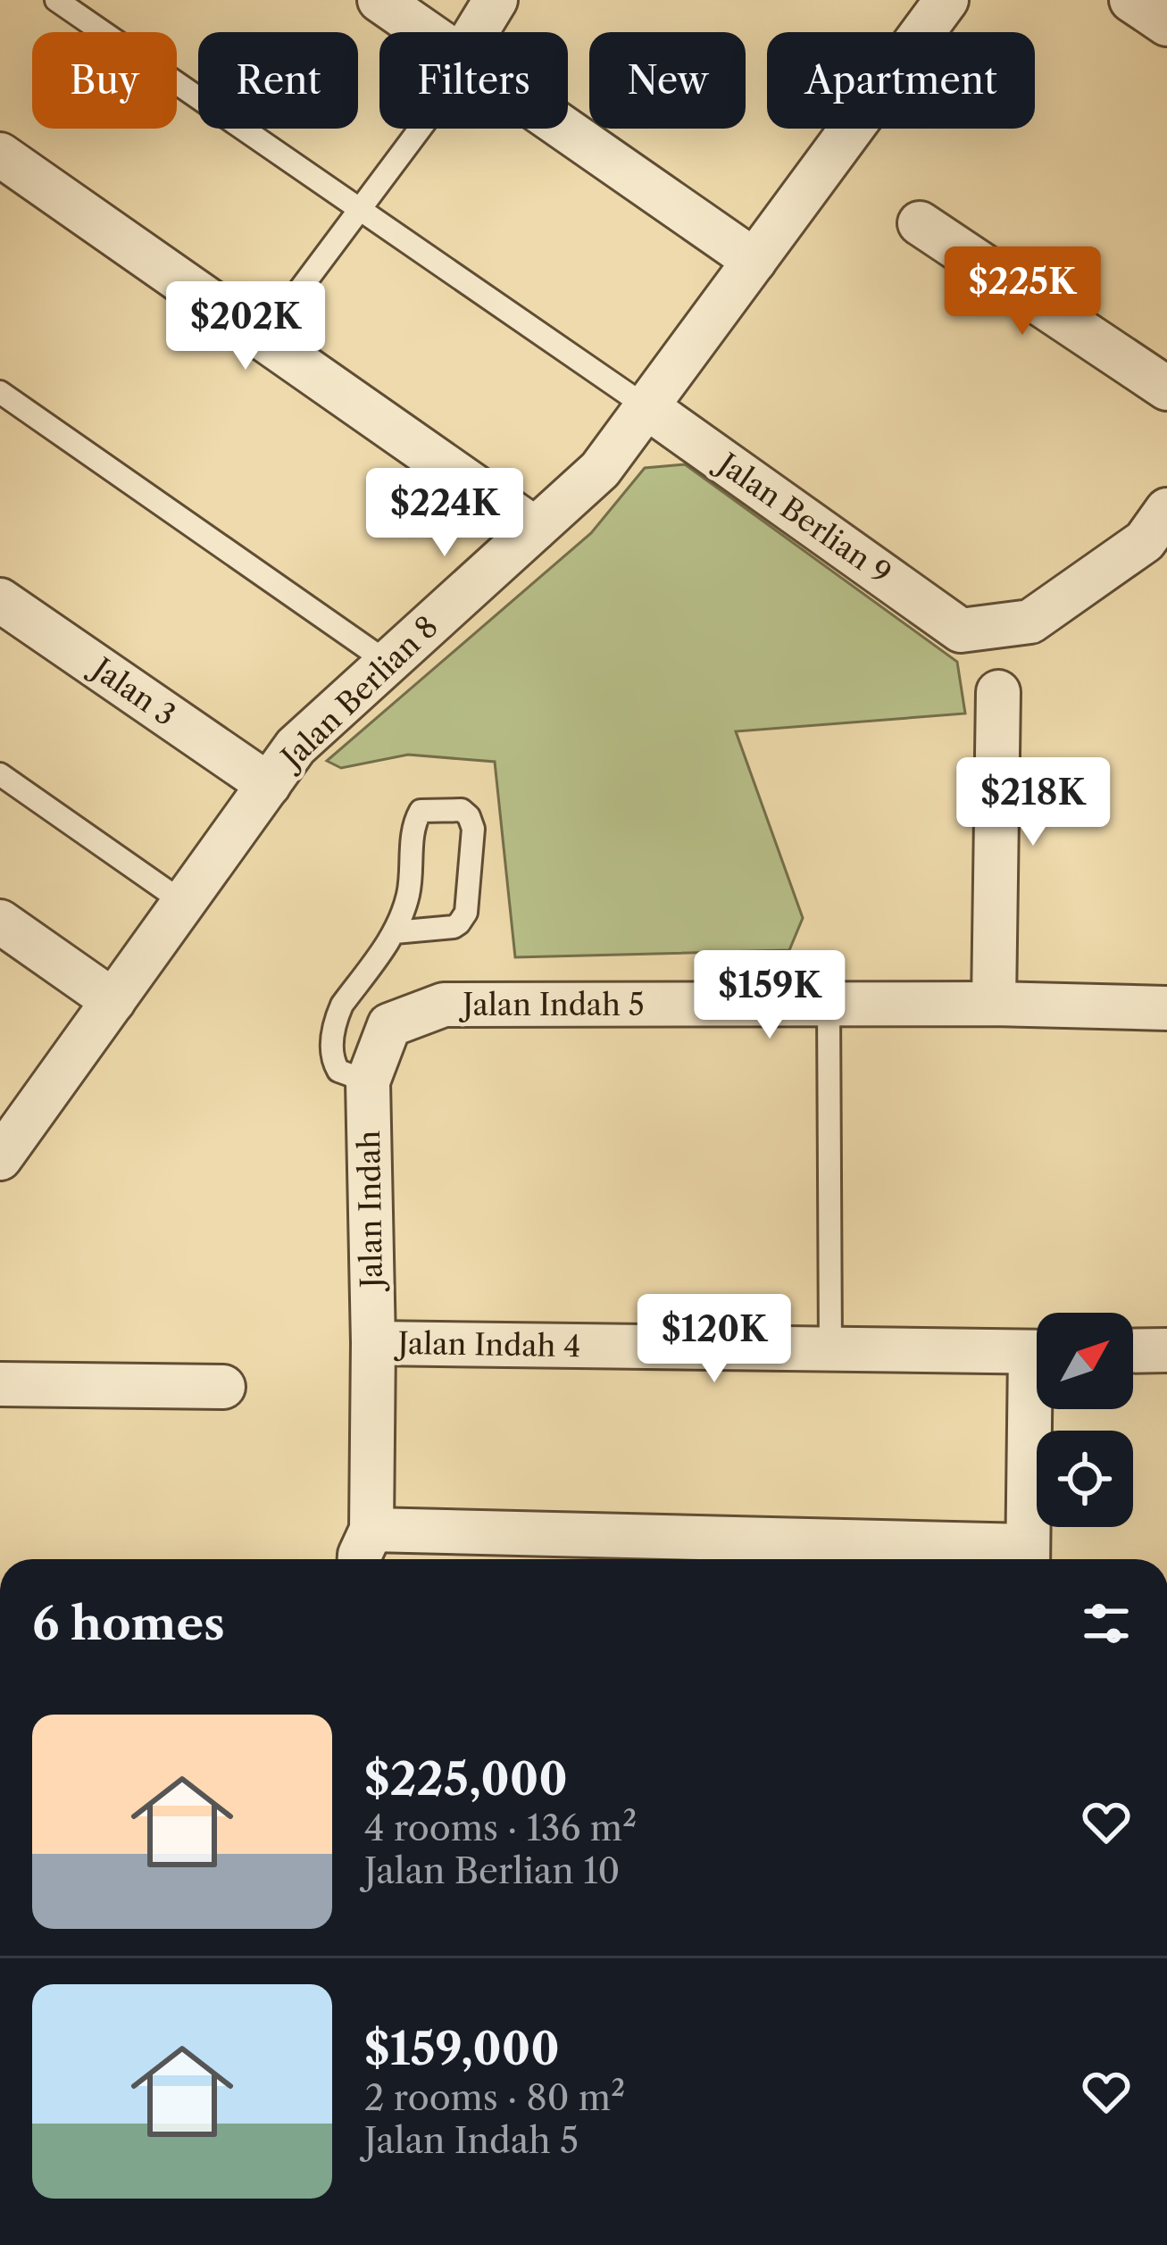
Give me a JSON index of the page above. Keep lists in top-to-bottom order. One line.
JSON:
{"streets":{"street":["Jalan Berlian 9","Jalan 3","Jalan Berlian 8","Jalan Indah 5","Jalan Indah","Jalan Indah 4"]},"crossings":[["Jalan Berlian 9","Jalan Berlian 8"],["Jalan 3","Jalan Berlian 8"],["Jalan Indah 5","Jalan Indah"],["Jalan Indah","Jalan Indah 4"]],"north":"top right","page":{"chip":["Buy","Rent","Filters","New","Apartment"],"price":["$225K","$202K","$224K","$218K","$159K","$120K"],"heading":"6 homes","list":[{"name":"$225,000","note":"4 rooms · 136 m² · Jalan Berlian 10"},{"name":"$159,000","note":"2 rooms · 80 m² · Jalan Indah 5"}]}}
